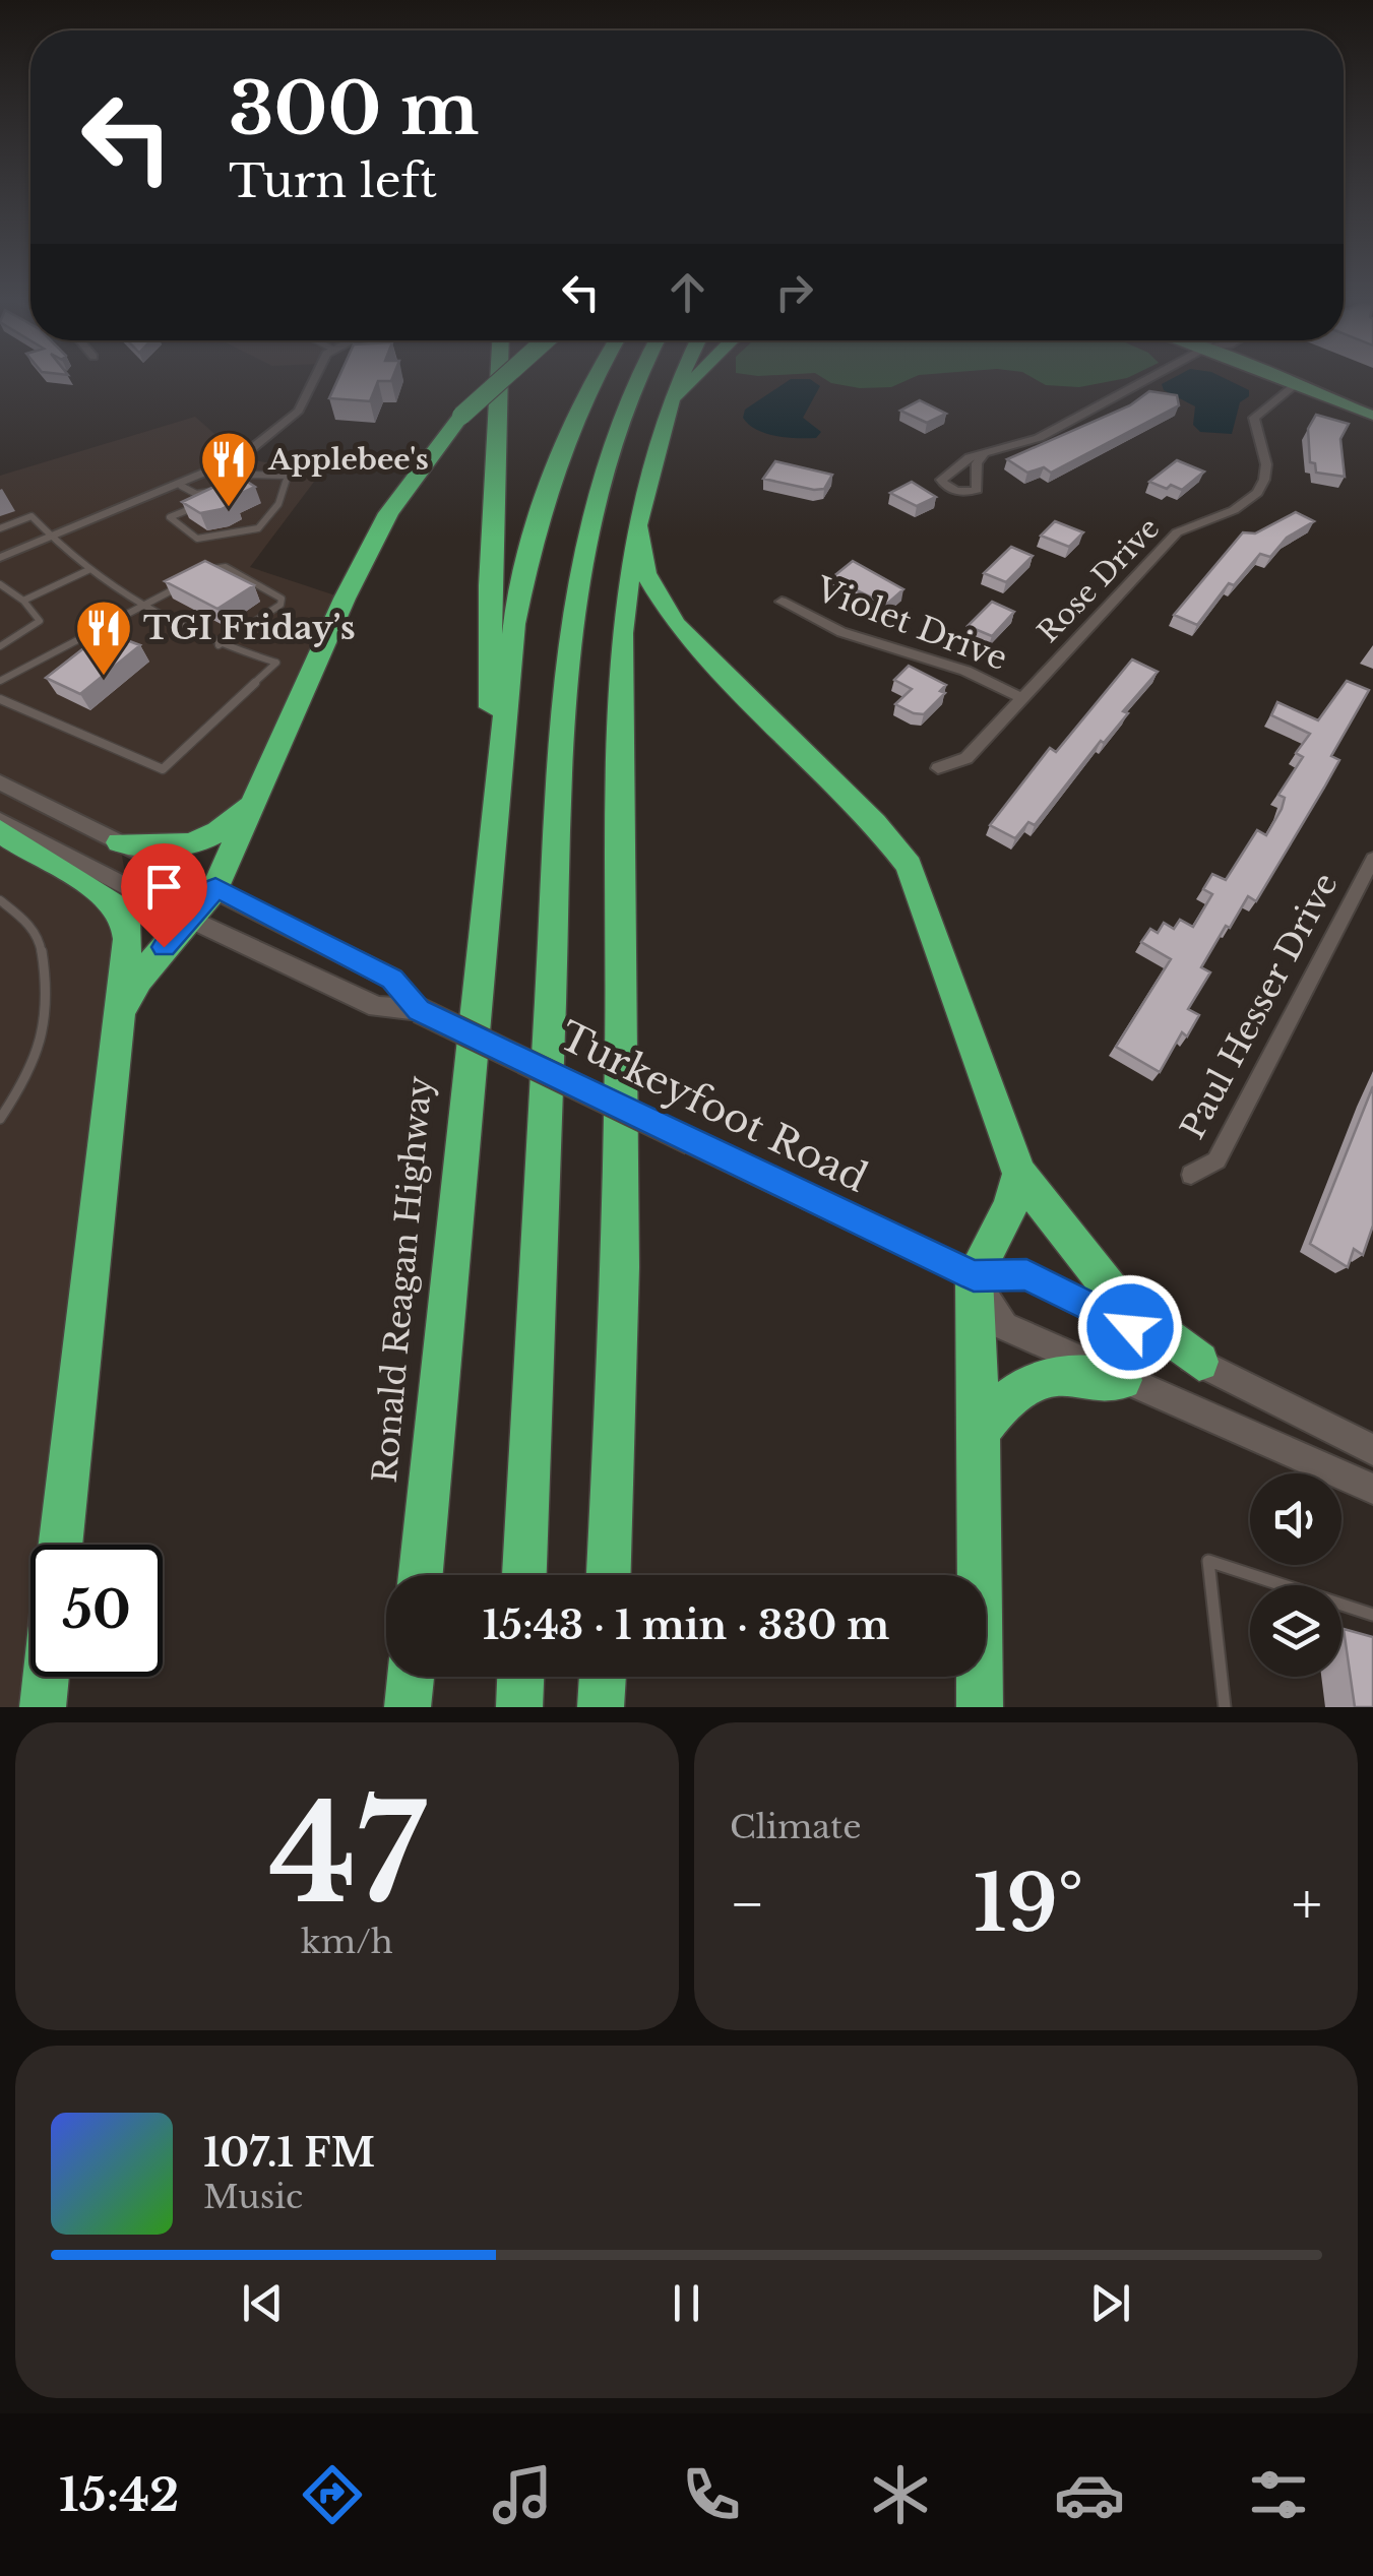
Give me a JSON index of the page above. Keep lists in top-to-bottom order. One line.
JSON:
{"streets":{"highway":["Ronald Reagan Highway"],"main road":["Turkeyfoot Road"],"street":["Rose Drive","Violet Drive","Paul Hesser Drive"]},"crossings":[["Rose Drive","Violet Drive"]],"places":{"restaurant":["Applebee's","TGI Friday’s"]},"page":{"turn":["300 m","Turn left"],"limit":"50","trip":"15:43 · 1 min · 330 m","tile":[["47","km/h"],"Climate"],"heat":["−","19°","+"],"song":["107.1 FM","Music"],"tabs":"15:42"}}
